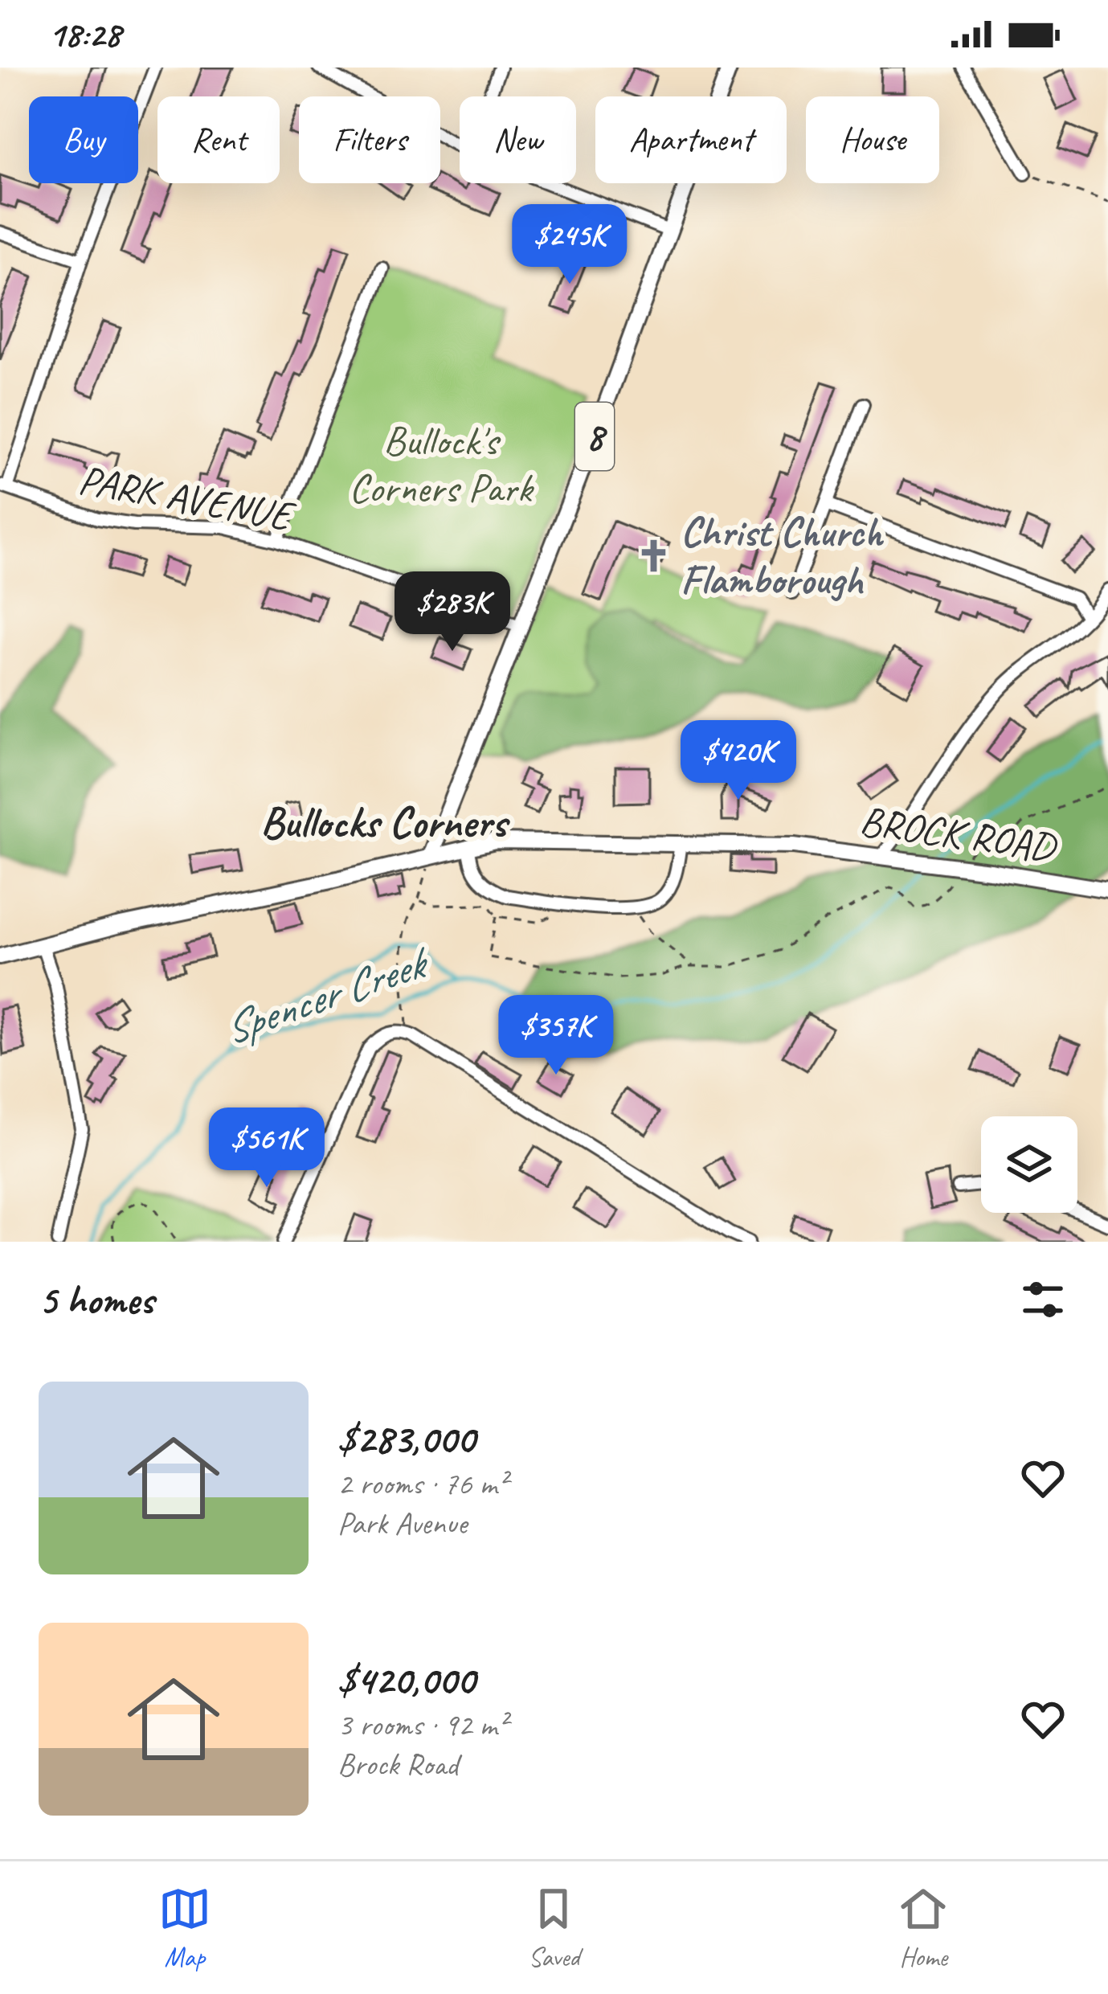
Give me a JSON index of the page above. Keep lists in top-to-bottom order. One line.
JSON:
{"streets":{"main road":["8","BROCK ROAD"],"street":["PARK AVENUE"]},"crossings":[["8","PARK AVENUE"],["8","BROCK ROAD"]],"districts":["Bullocks Corners"],"water":["Spencer Creek"],"parks":["Bullock's Corners Park"],"places":{"church":["Christ Church Flamborough"]},"page":{"status":"18:28","chip":["Buy","Rent","Filters","New","Apartment","House"],"price":["$245K","$283K","$420K","$357K","$561K"],"heading":"5 homes","list":[{"name":"$283,000","note":"2 rooms · 76 m² · Park Avenue"},{"name":"$420,000","note":"3 rooms · 92 m² · Brock Road"}],"tabs":["Map","Saved","Home"]}}
